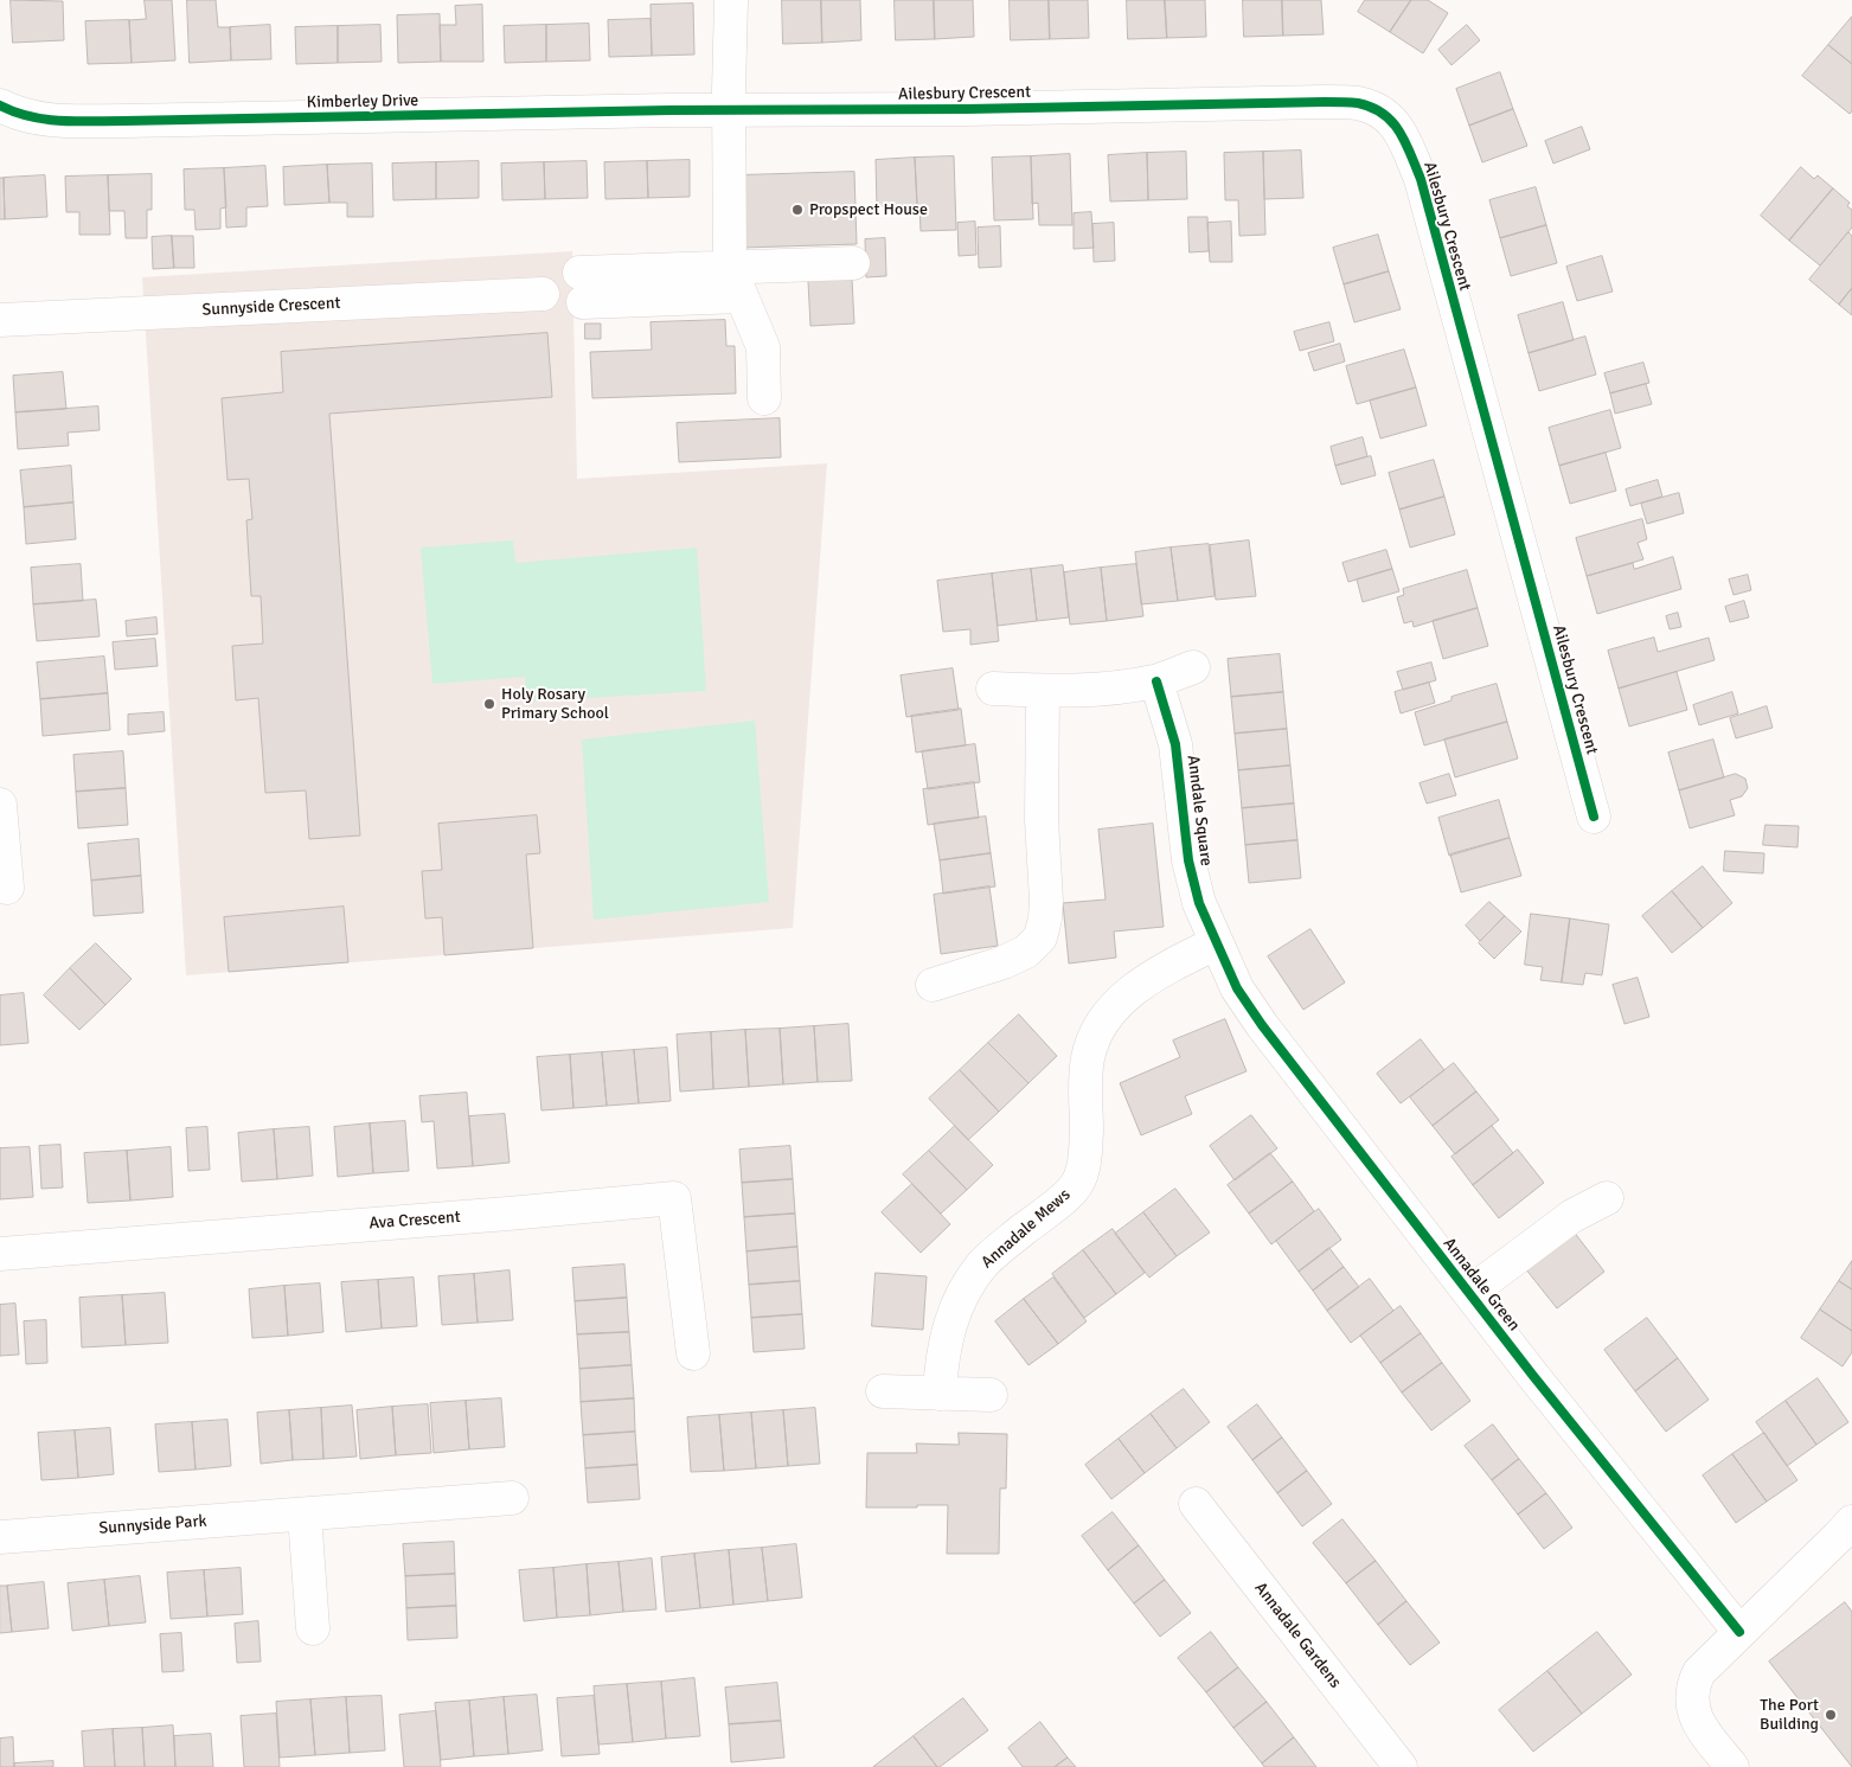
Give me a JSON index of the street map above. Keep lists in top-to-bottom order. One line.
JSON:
{"streets":{"street":["Ailesbury Crescent","Kimberley Drive","Sunnyside Crescent","Anndale Square","Ava Crescent","Annadale Mews","Annadale Green","Sunnyside Park","Annadale Gardens"]},"crossings":[["Ailesbury Crescent","Kimberley Drive"],["Anndale Square","Annadale Mews"],["Anndale Square","Annadale Green"],["Annadale Mews","Annadale Green"]],"places":["Propspect House","Holy Rosary Primary School","The Port Building"]}
